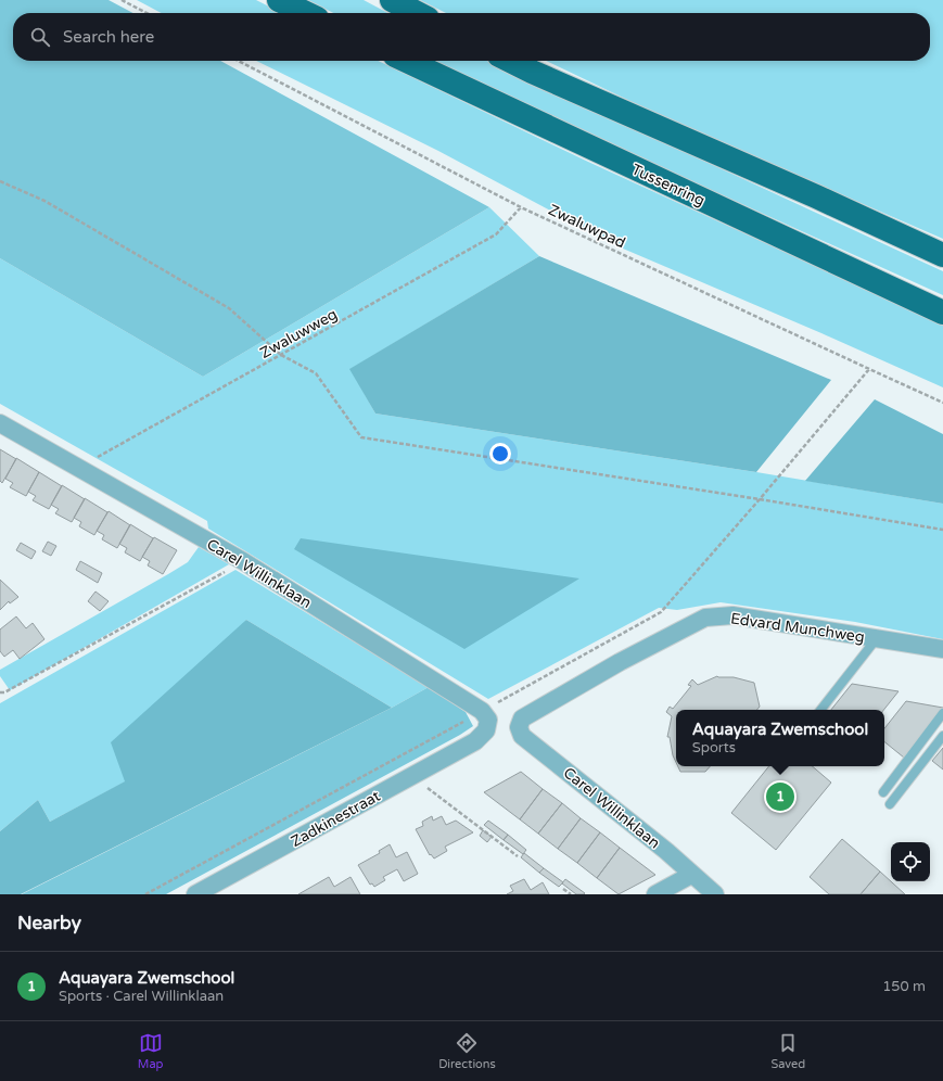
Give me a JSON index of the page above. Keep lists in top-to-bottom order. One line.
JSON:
{"streets":{"highway":["Tussenring"],"street":["Carel Willinklaan","Edvard Munchweg","Zadkinestraat"],"path":["Zwaluwpad","Zwaluwweg"]},"crossings":[["Zwaluwpad","Zwaluwweg"],["Zwaluwweg","Carel Willinklaan"],["Carel Willinklaan","Edvard Munchweg"],["Carel Willinklaan","Zadkinestraat"]],"page":{"search":"Search here","popup":["Aquayara Zwemschool","Sports"],"pins":"1","heading":"Nearby","list":[{"mark":"1","name":"Aquayara Zwemschool","note":"Sports · Carel Willinklaan","value":"150 m"}],"nav":["Map","Directions","Saved"]}}
